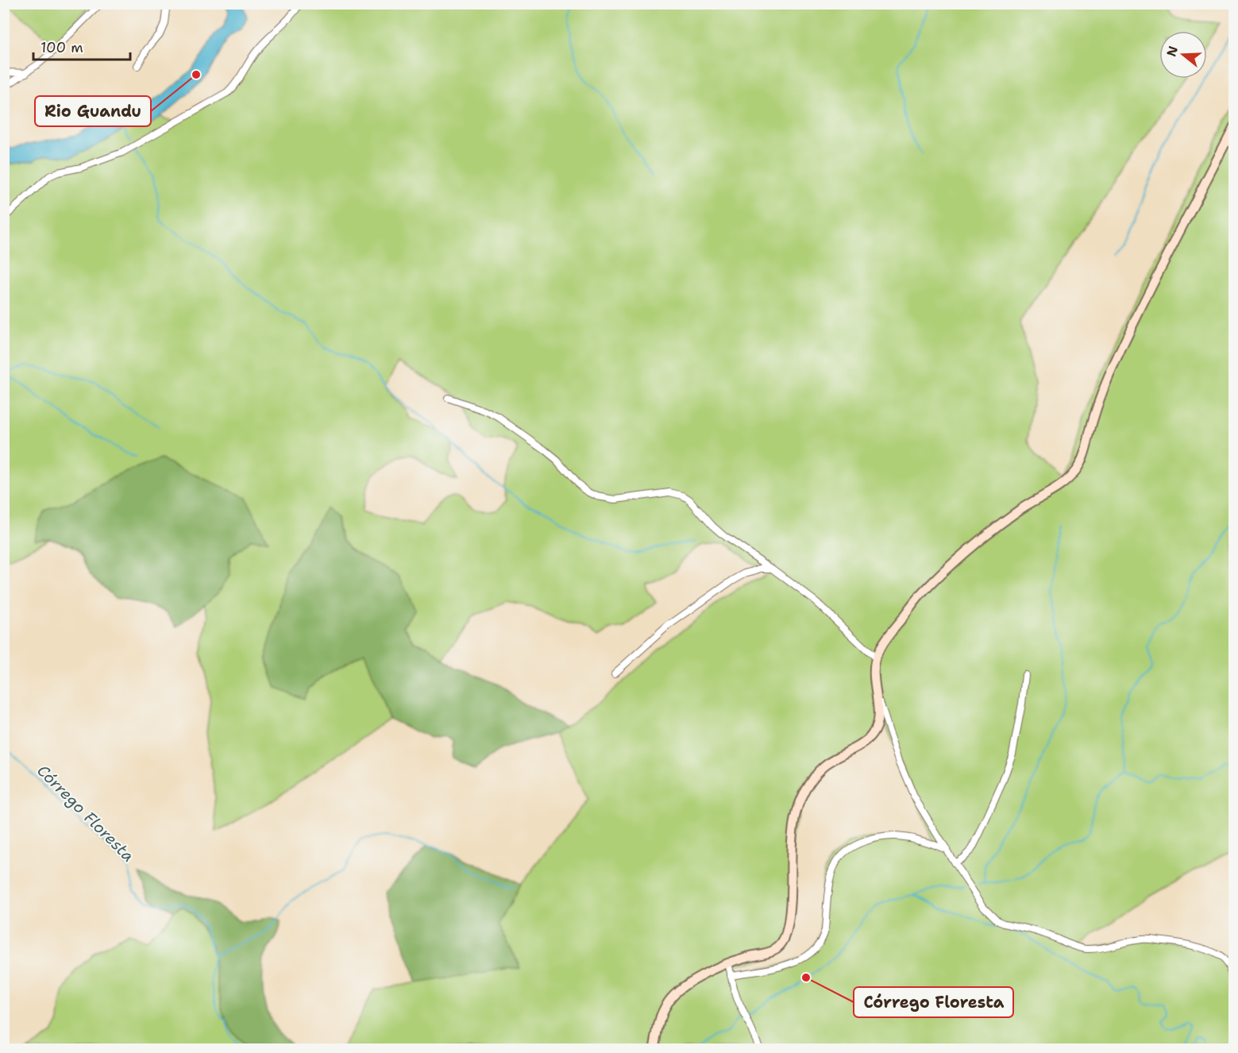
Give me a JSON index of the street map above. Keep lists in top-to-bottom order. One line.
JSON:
{"water":["Córrego Floresta"],"places":["Rio Guandu","Córrego Floresta"],"scale_bar":"100 m","north":"left"}
